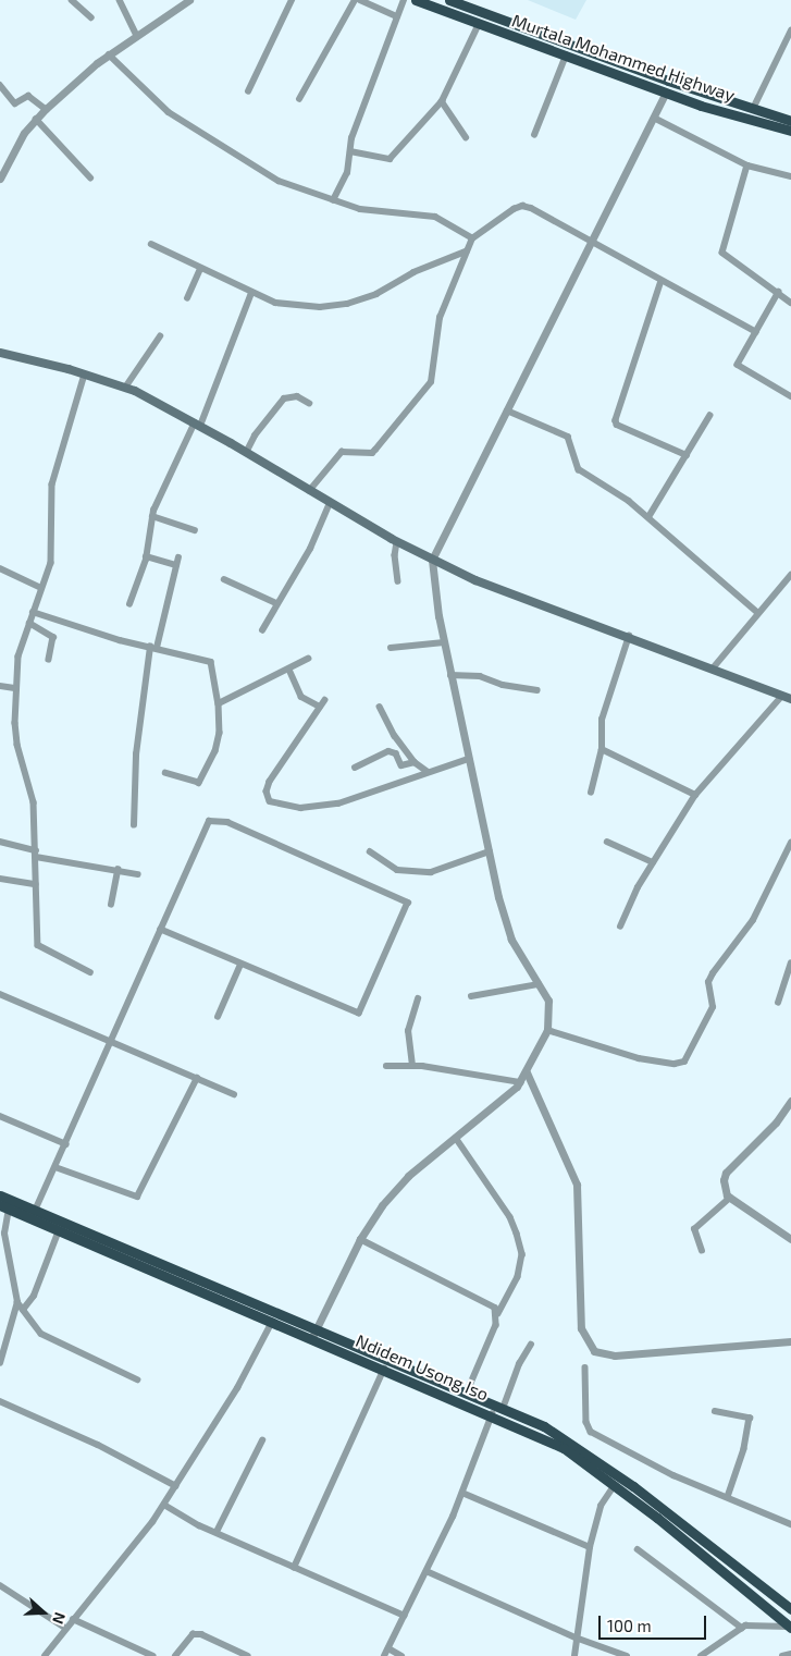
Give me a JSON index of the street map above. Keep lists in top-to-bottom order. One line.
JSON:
{"streets":{"highway":["Murtala Mohammed Highway","Ndidem Usong Iso"]},"scale_bar":"100 m","north":"right"}
